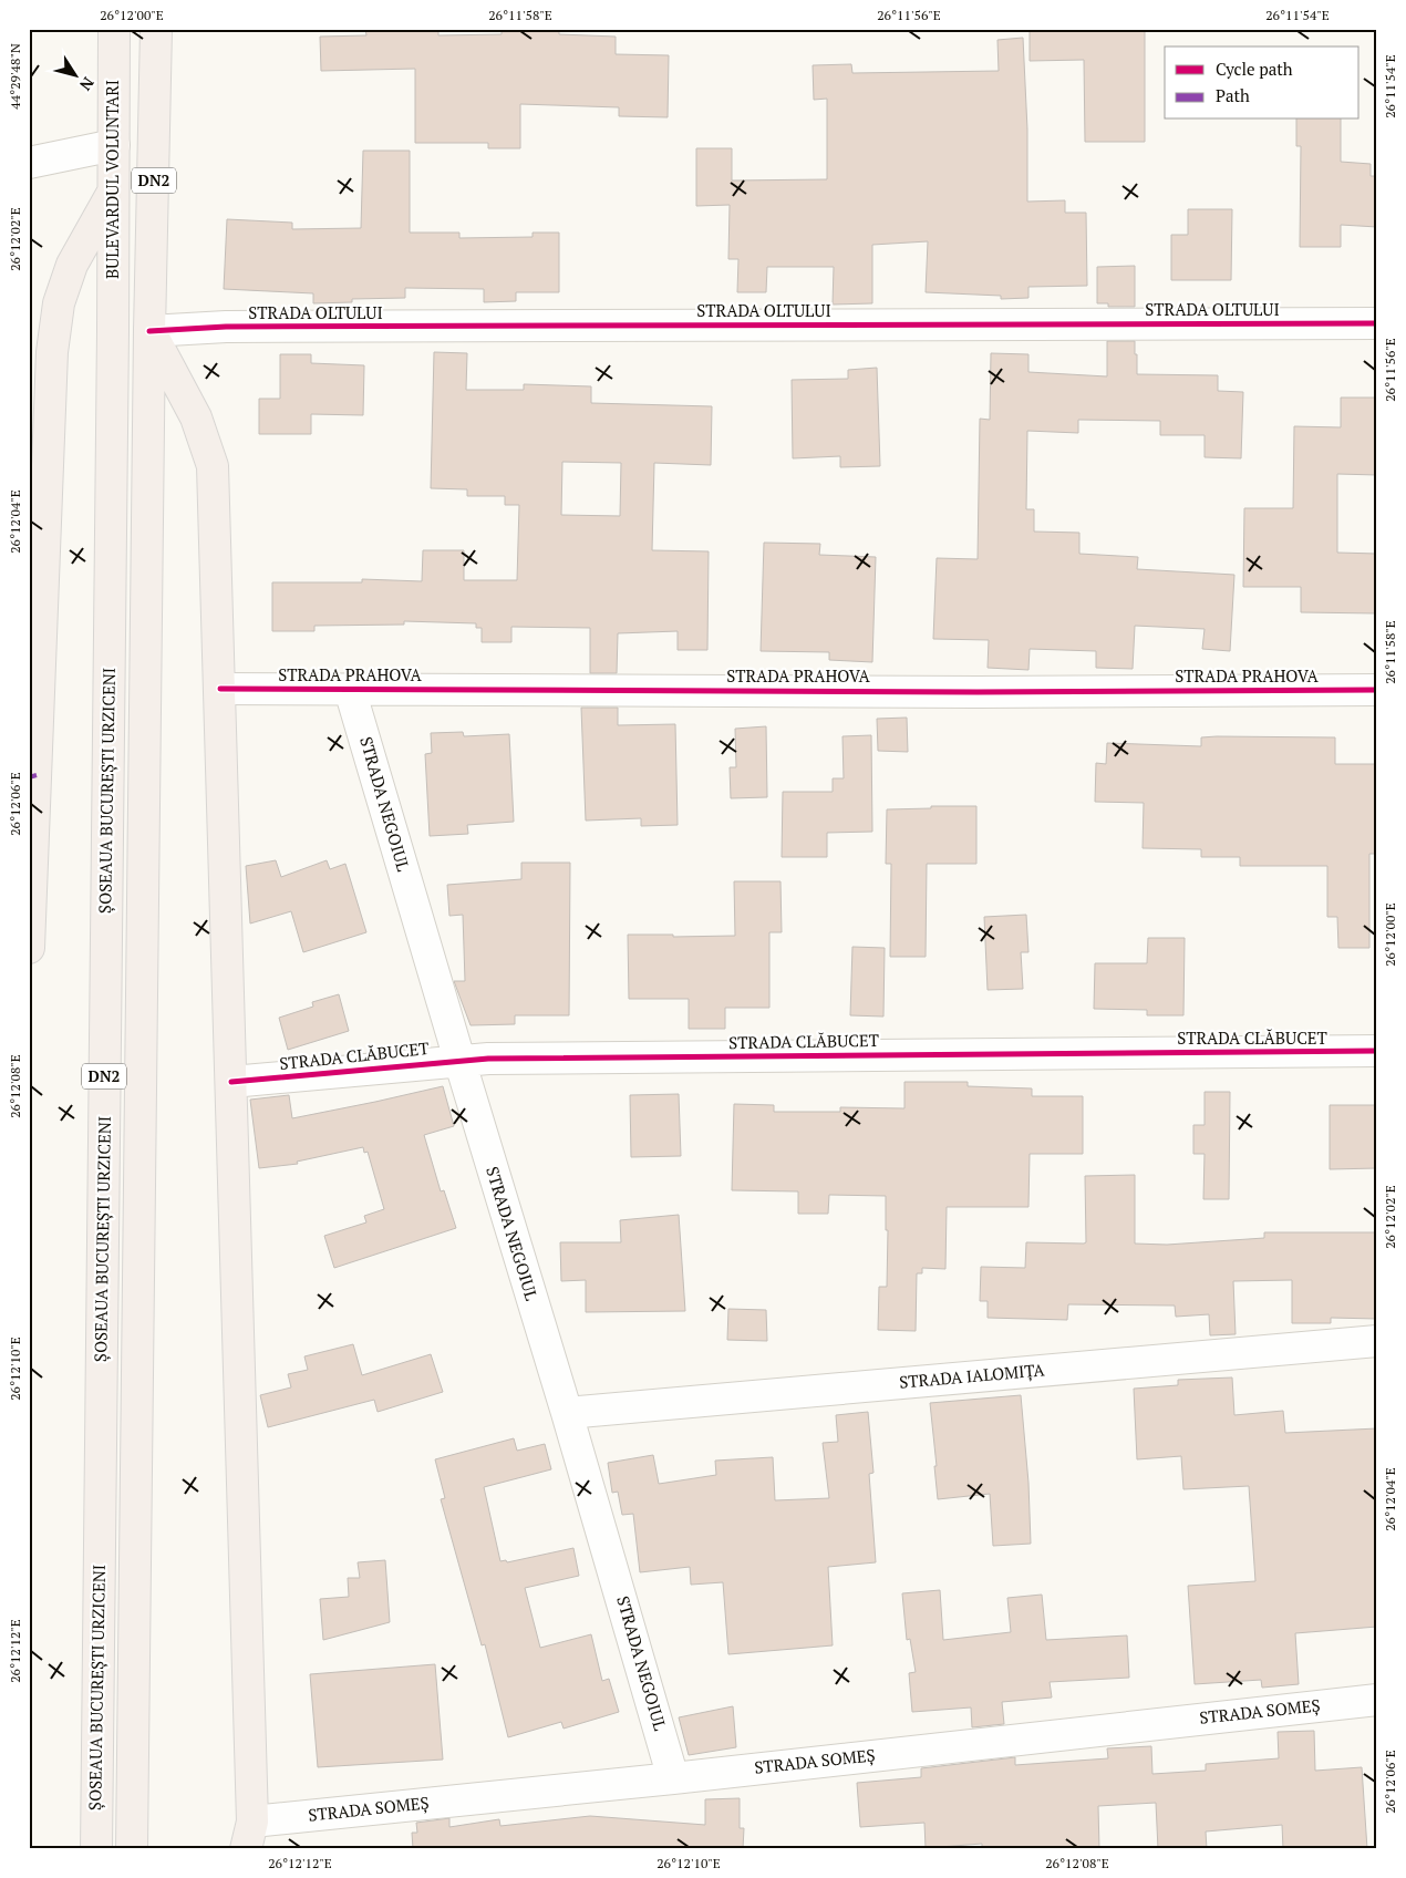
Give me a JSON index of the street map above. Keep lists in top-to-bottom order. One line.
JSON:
{"streets":{"highway":["BULEVARDUL VOLUNTARI","DN2","ȘOSEAUA BUCUREȘTI URZICENI"],"street":["STRADA OLTULUI","STRADA PRAHOVA","STRADA NEGOIUL","STRADA CLĂBUCET","STRADA IALOMIȚA","STRADA SOMEȘ"]},"crossings":[["BULEVARDUL VOLUNTARI","ȘOSEAUA BUCUREȘTI URZICENI"],["DN2","STRADA OLTULUI"],["STRADA PRAHOVA","STRADA NEGOIUL"],["STRADA NEGOIUL","STRADA CLĂBUCET"],["STRADA NEGOIUL","STRADA IALOMIȚA"],["STRADA NEGOIUL","STRADA SOMEȘ"]],"legend":["Cycle path","Path"],"north":"bottom right","coordinates":["26°12'00\"E","26°11'58\"E","26°11'56\"E","26°11'54\"E","44°29'48\"N","26°12'02\"E","26°12'04\"E","26°12'06\"E","26°12'08\"E","26°12'10\"E","26°12'12\"E"]}
